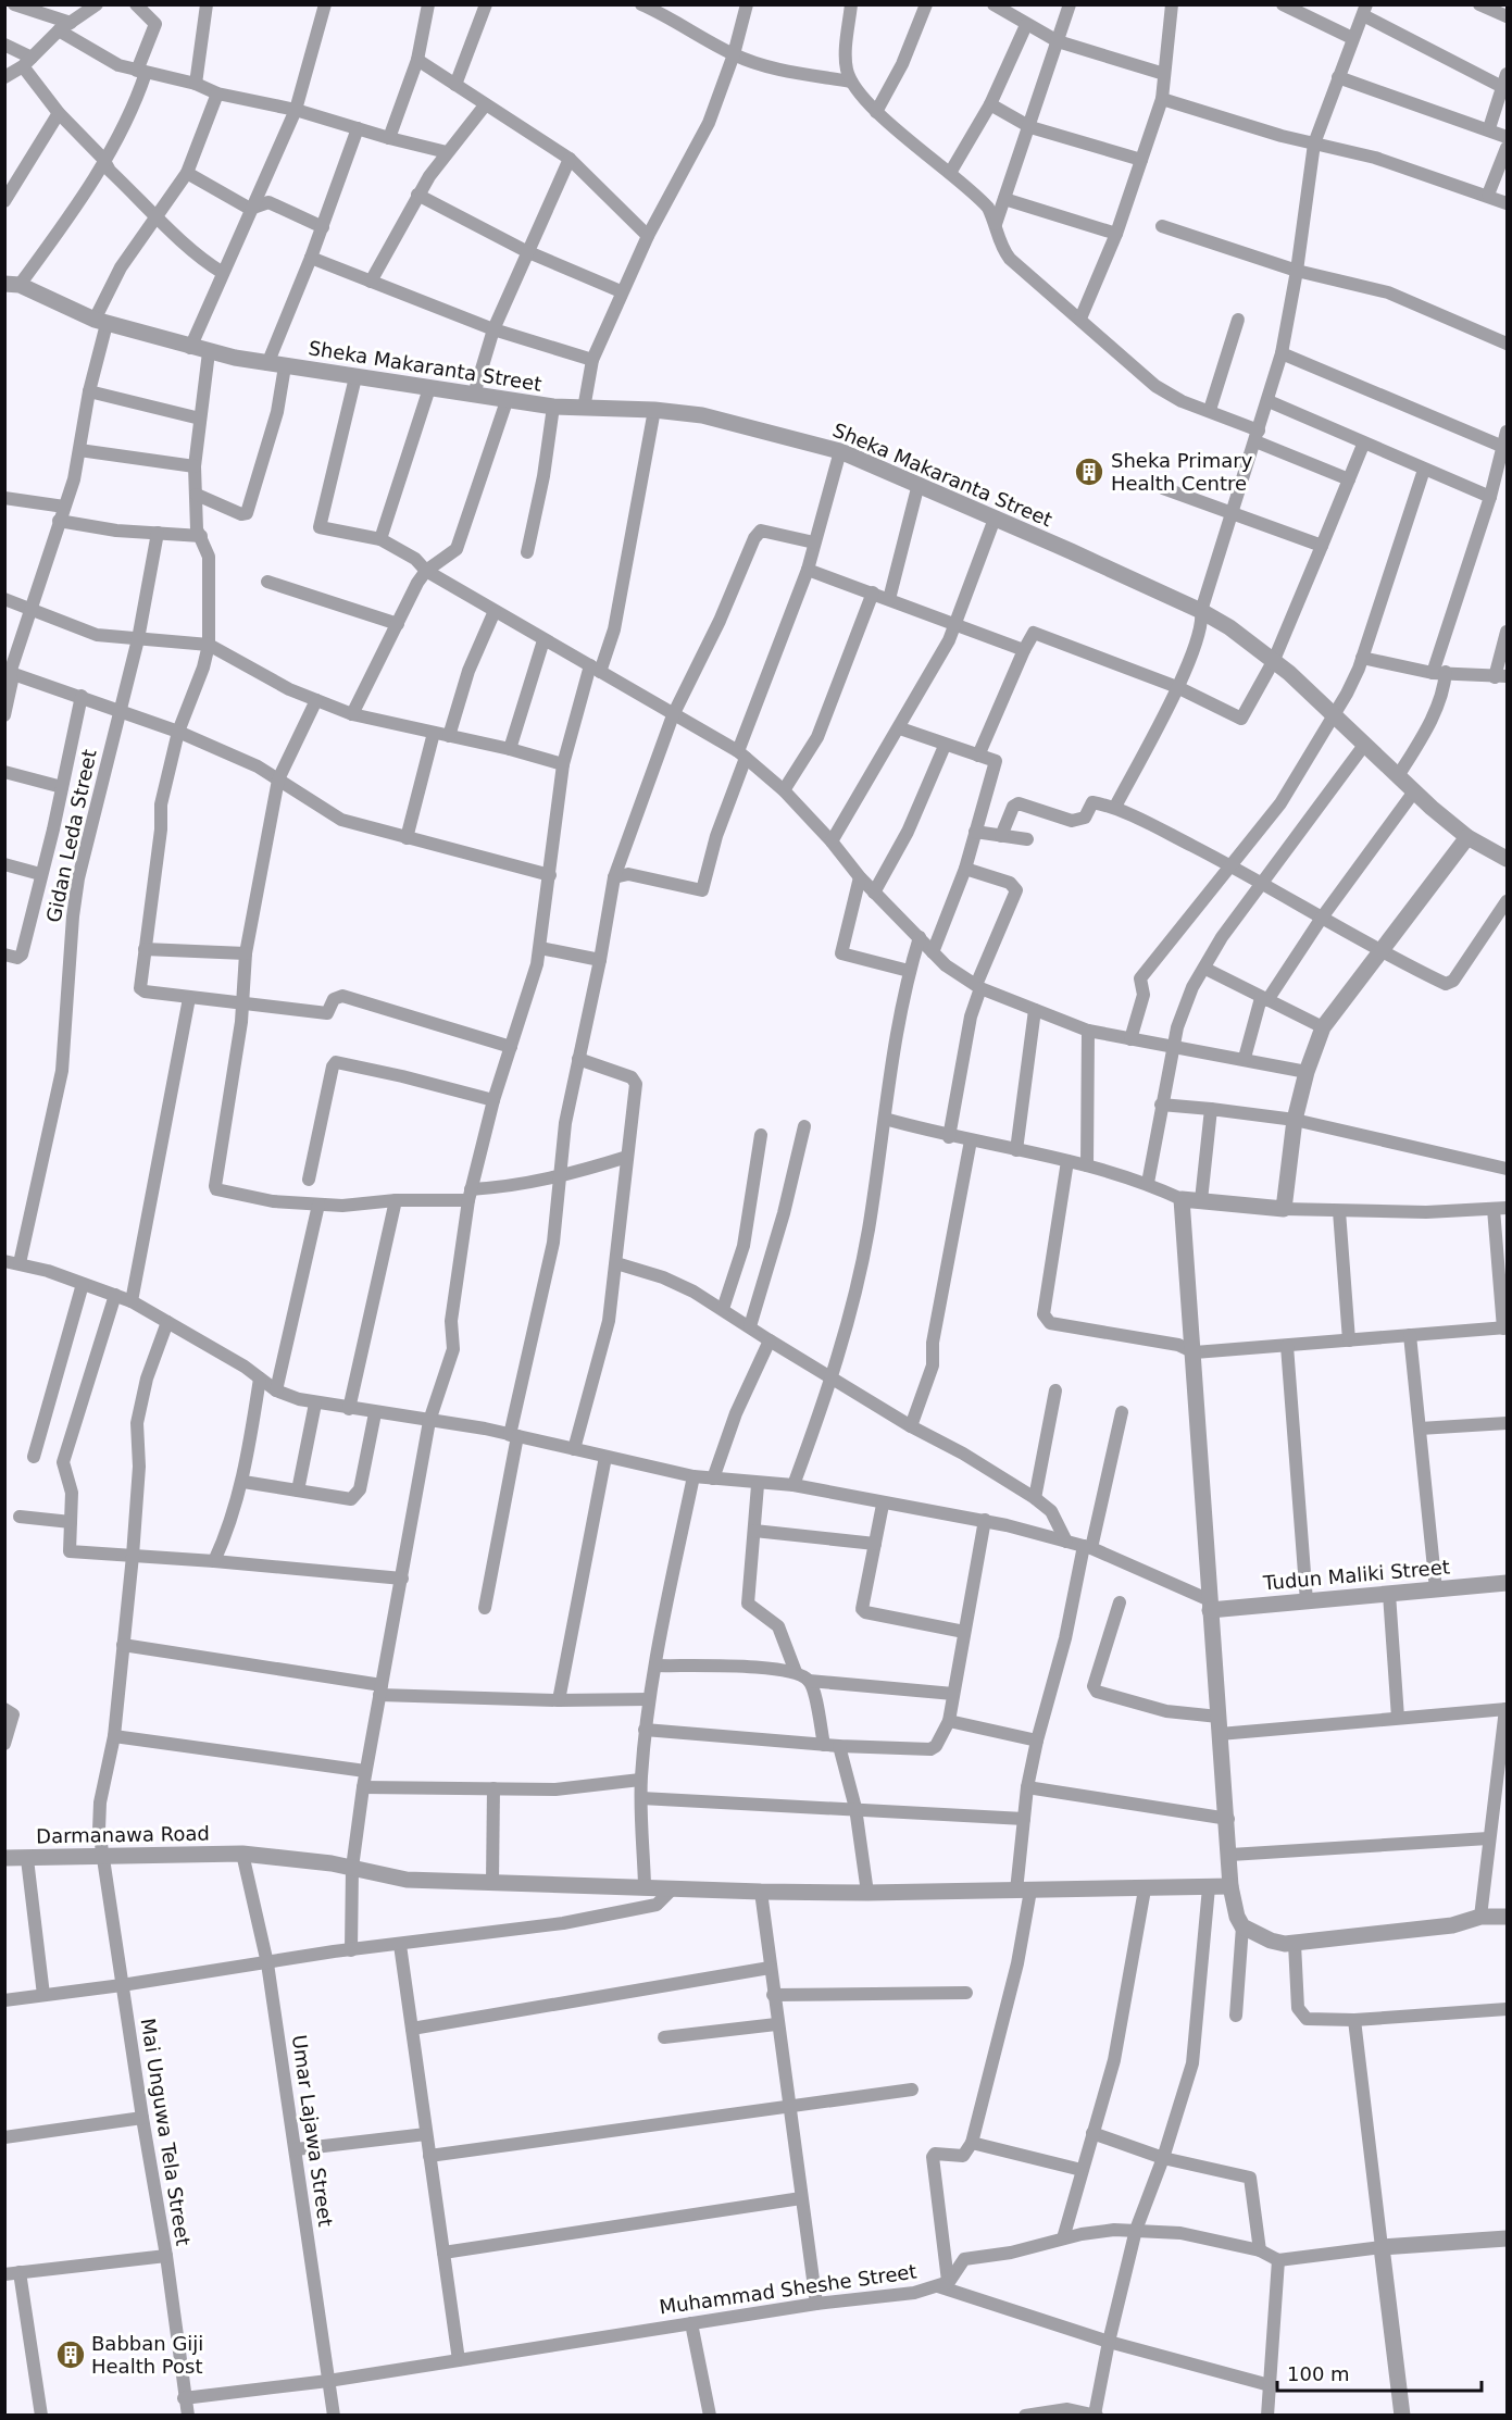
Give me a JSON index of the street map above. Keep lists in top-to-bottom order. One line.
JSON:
{"streets":{"street":["Sheka Makaranta Street","Gidan Leda Street","Tudun Maliki Street","Darmanawa Road","Umar Lajawa Street","Mai Unguwa Tela Street","Muhammad Sheshe Street"]},"crossings":[["Darmanawa Road","Umar Lajawa Street"],["Darmanawa Road","Mai Unguwa Tela Street"],["Umar Lajawa Street","Muhammad Sheshe Street"],["Mai Unguwa Tela Street","Muhammad Sheshe Street"]],"places":{"building":["Sheka Primary Health Centre","Babban Giji Health Post"]},"scale_bar":"100 m"}
